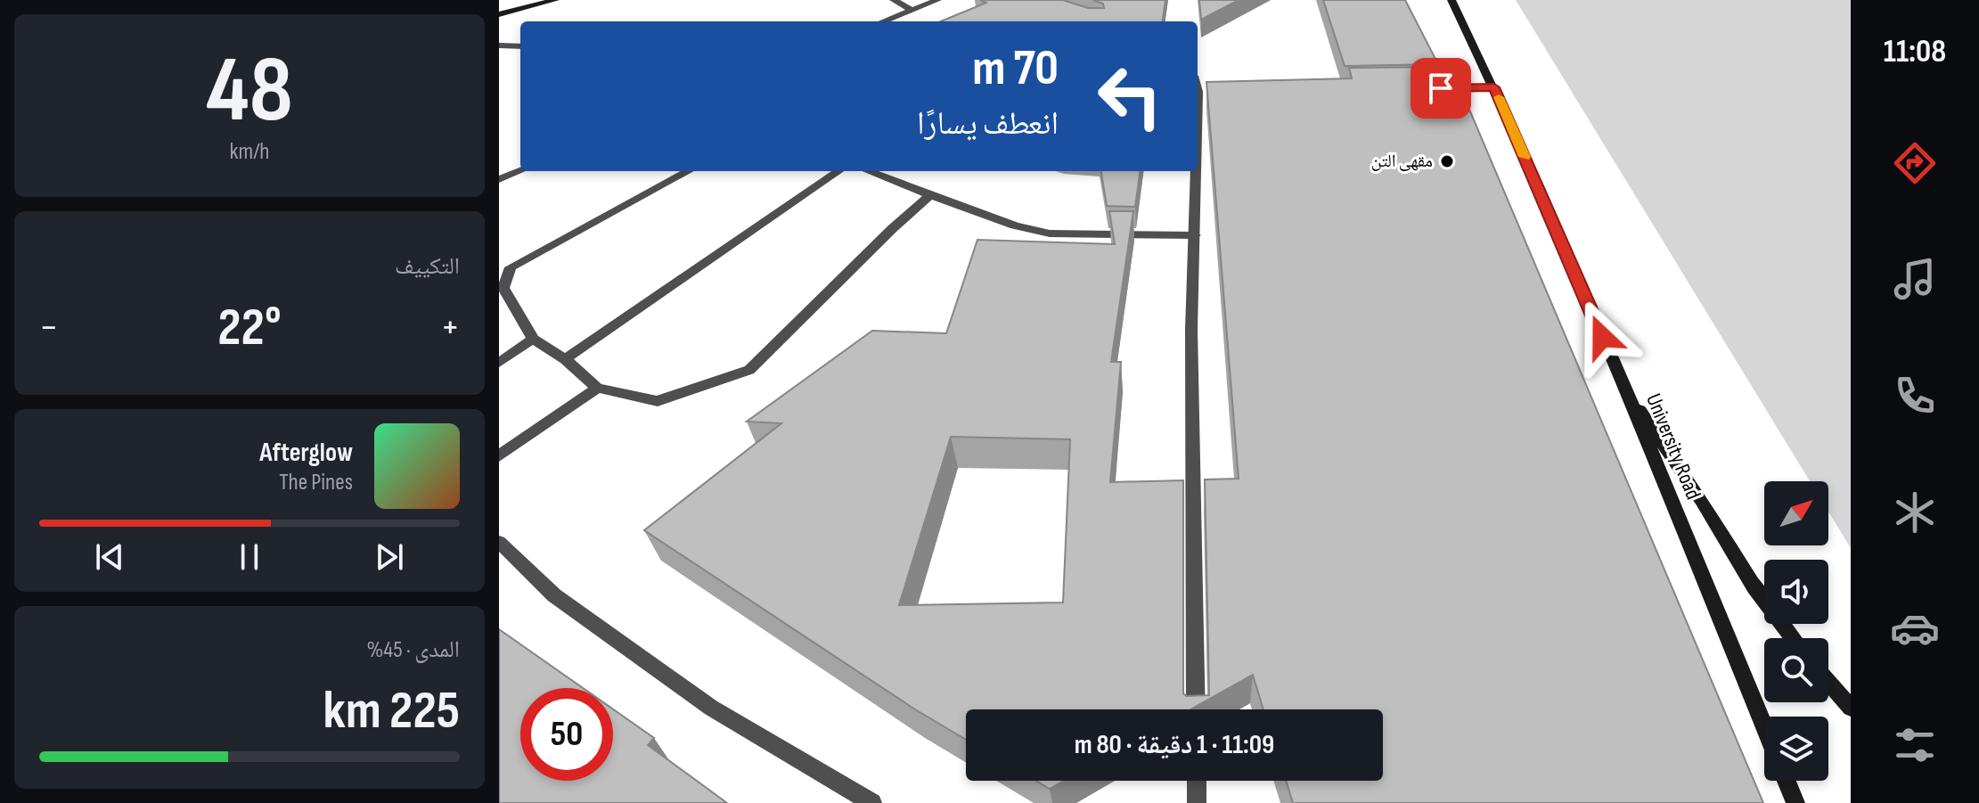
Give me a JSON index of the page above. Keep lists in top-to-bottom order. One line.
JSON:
{"streets":{"main road":["University Road"]},"places":["مقهى التن"],"north":"top right","page":{"tabs":"11:08","tile":[["48","km/h"],"التكييف",["المدى · 45%","225 km"]],"turn":["70 m","انعطف يسارًا"],"heat":["−","22°","+"],"song":["Afterglow","The Pines"],"limit":"50","trip":"11:09 · 1 دقيقة · 80 m"}}
